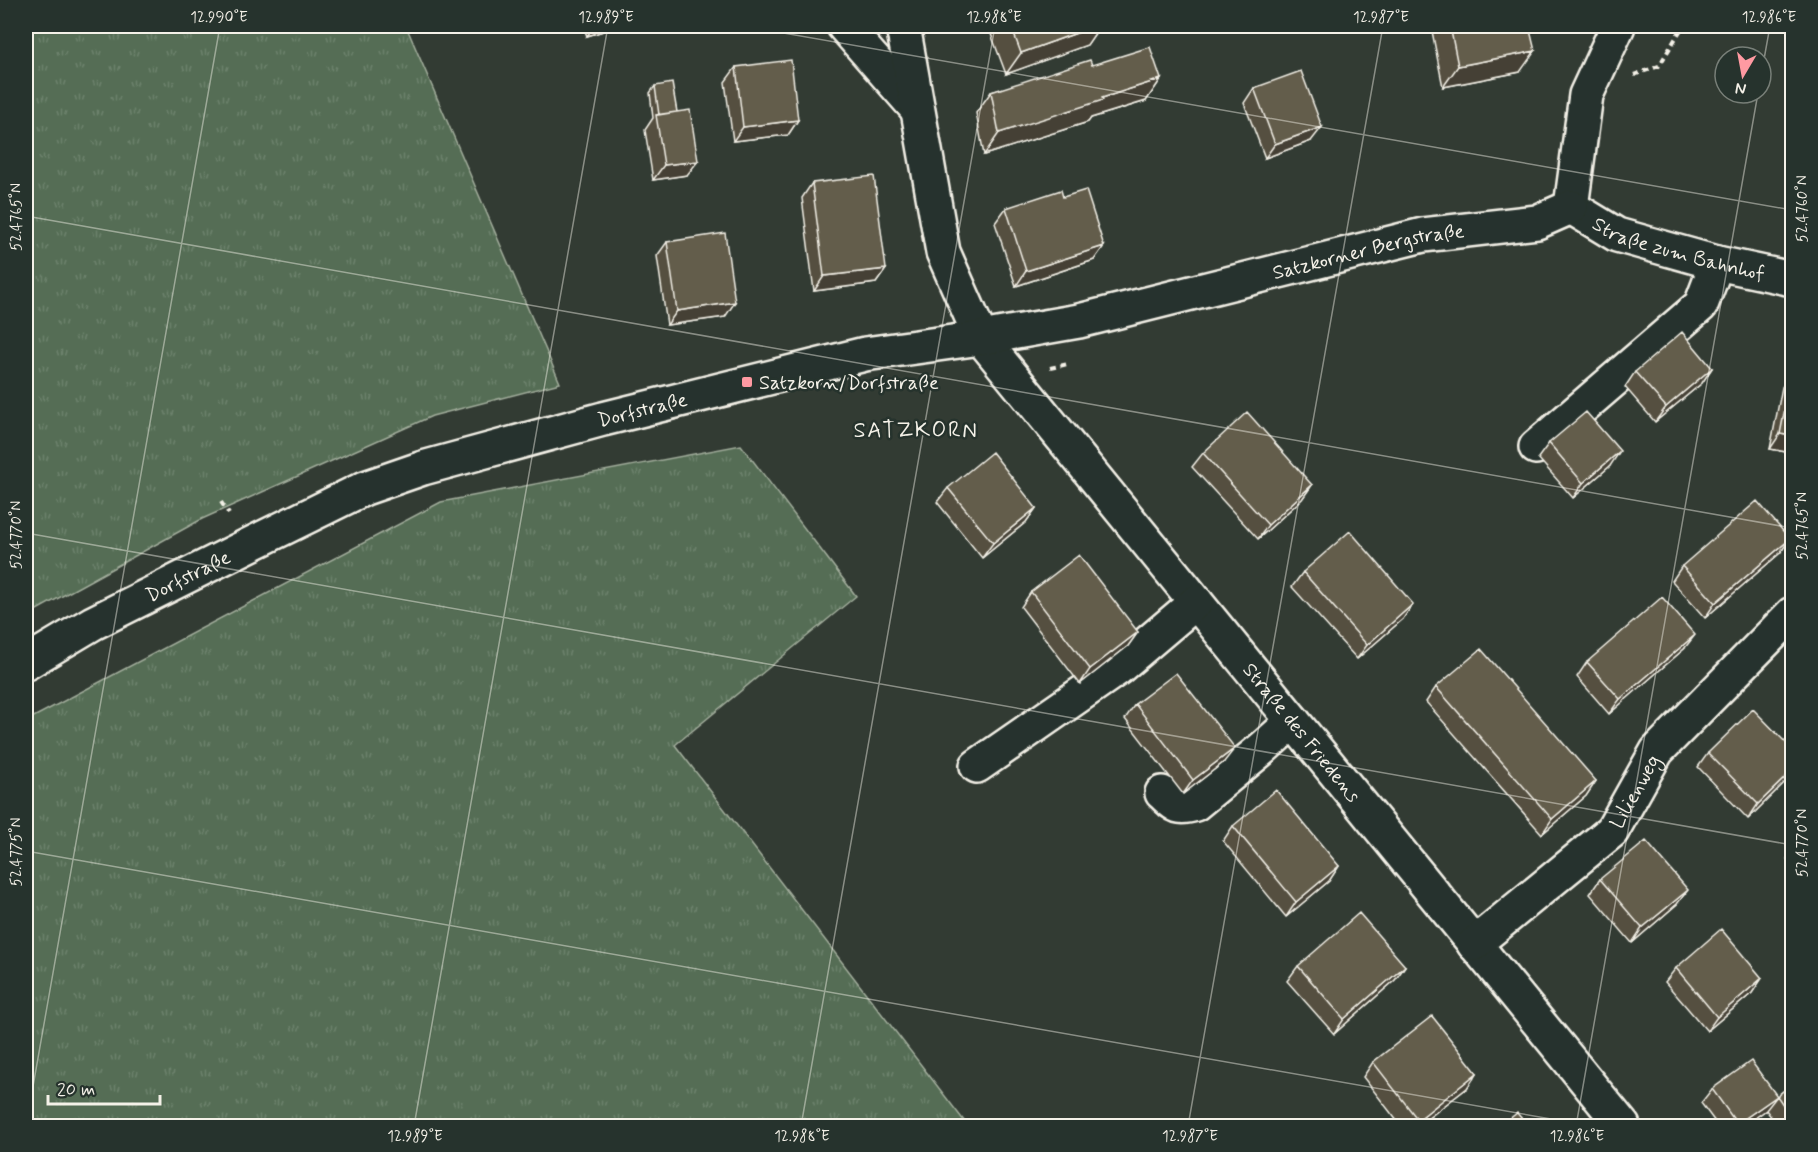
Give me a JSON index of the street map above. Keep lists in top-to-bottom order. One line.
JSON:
{"streets":{"street":["Straße zum Bahnhof","Satzkorner Bergstraße","Dorfstraße","Straße des Friedens","Lilienweg"]},"crossings":[["Straße zum Bahnhof","Satzkorner Bergstraße"],["Satzkorner Bergstraße","Dorfstraße"],["Satzkorner Bergstraße","Straße des Friedens"],["Dorfstraße","Straße des Friedens"],["Straße des Friedens","Lilienweg"]],"districts":["SATZKORN"],"places":{"transit":["Satzkorn/Dorfstraße"]},"scale_bar":"20 m","north":"bottom","coordinates":["12.990°E","12.989°E","12.988°E","12.987°E","12.986°E","52.4760°N","52.4765°N","52.4770°N","52.4775°N"]}
